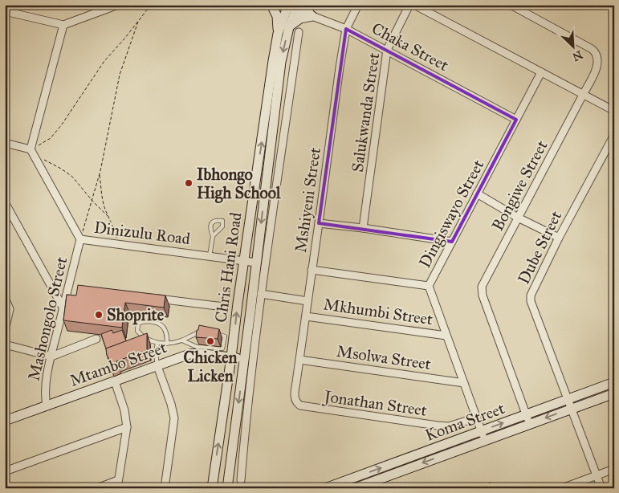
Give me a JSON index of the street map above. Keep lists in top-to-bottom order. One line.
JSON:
{"streets":{"main road":["Chris Hani Road","Mtambo Street","Koma Street"],"street":["Chaka Street","Salukwanda Street","Bongiwe Street","Mshiyeni Street","Dingiswayo Street","Dinizulu Road","Dube Street","Mkhumbi Street","Mashongolo Street","Msolwa Street","Jonathan Street"]},"crossings":[["Chaka Street","Salukwanda Street"],["Chaka Street","Mshiyeni Street"],["Chaka Street","Dingiswayo Street"],["Chaka Street","Chris Hani Road"],["Bongiwe Street","Koma Street"],["Mshiyeni Street","Mkhumbi Street"],["Mshiyeni Street","Msolwa Street"],["Mshiyeni Street","Jonathan Street"],["Dingiswayo Street","Mkhumbi Street"],["Dingiswayo Street","Msolwa Street"],["Dingiswayo Street","Jonathan Street"],["Dingiswayo Street","Koma Street"],["Dinizulu Road","Chris Hani Road"],["Dinizulu Road","Mashongolo Street"],["Dube Street","Koma Street"],["Chris Hani Road","Mtambo Street"],["Mashongolo Street","Mtambo Street"]],"places":["Ibhongo High School","Shoprite","Chicken Licken"],"north":"bottom right"}
